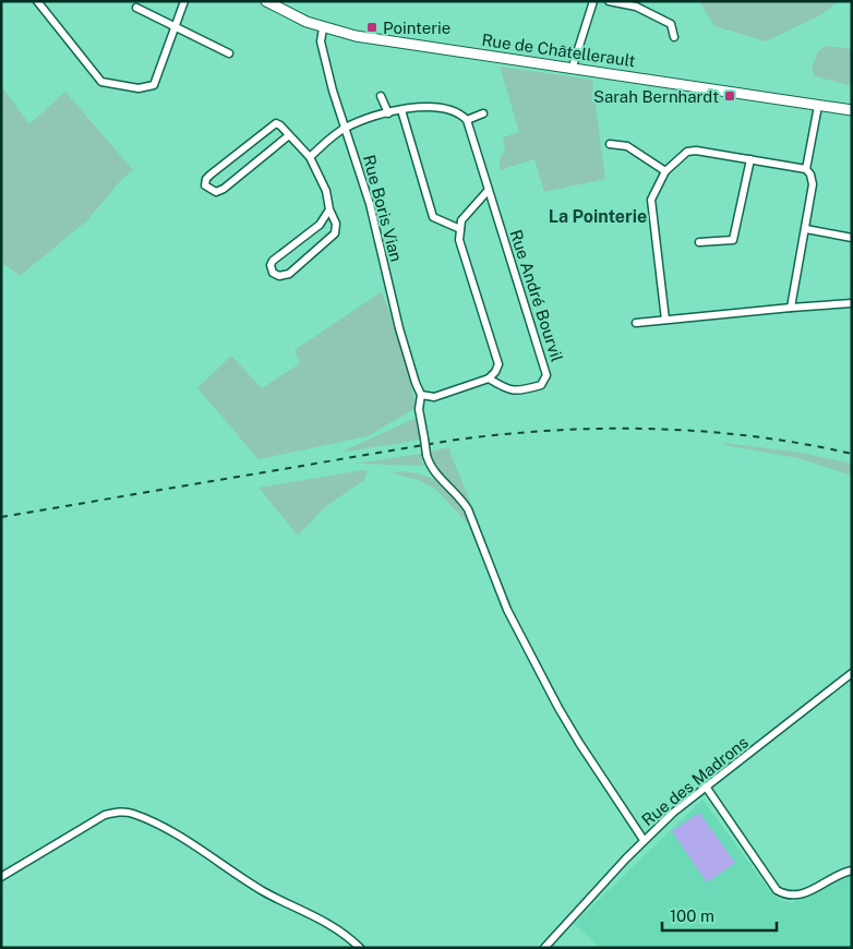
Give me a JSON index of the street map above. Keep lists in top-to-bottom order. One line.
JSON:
{"streets":{"main road":["Rue de Châtellerault"],"street":["Rue Boris Vian","Rue André Bourvil","Rue des Madrons"]},"crossings":[["Rue de Châtellerault","Rue Boris Vian"]],"districts":["La Pointerie"],"places":{"transit":["Pointerie","Sarah Bernhardt"]},"scale_bar":"100 m"}
